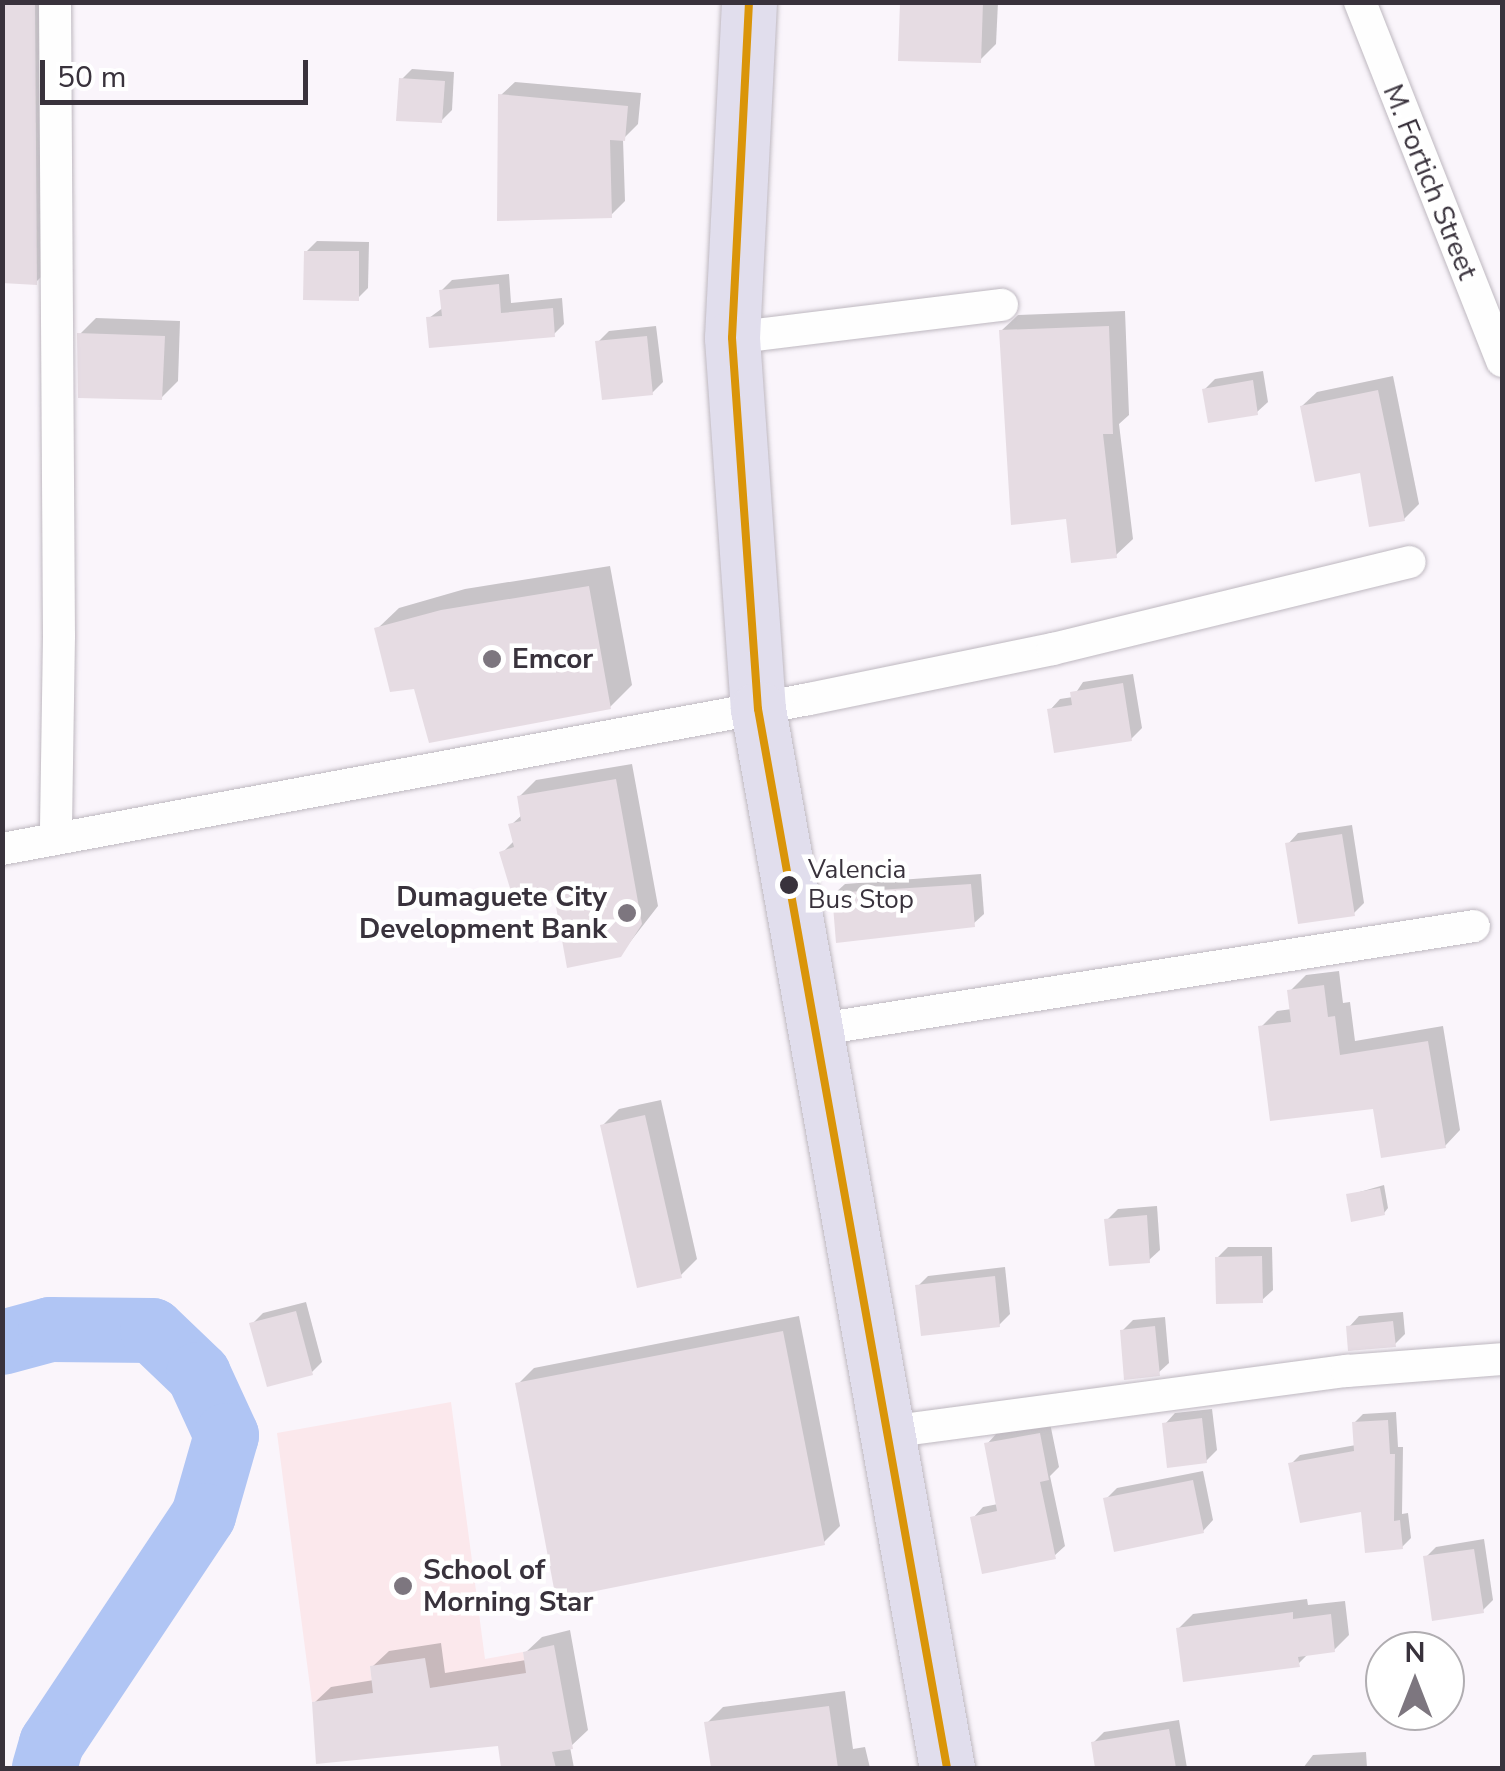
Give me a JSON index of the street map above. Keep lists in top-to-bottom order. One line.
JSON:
{"streets":{"street":["M. Fortich Street"]},"places":["Emcor","Valencia Bus Stop","Dumaguete City Development Bank","School of Morning Star"],"scale_bar":"50 m","north":"top"}
